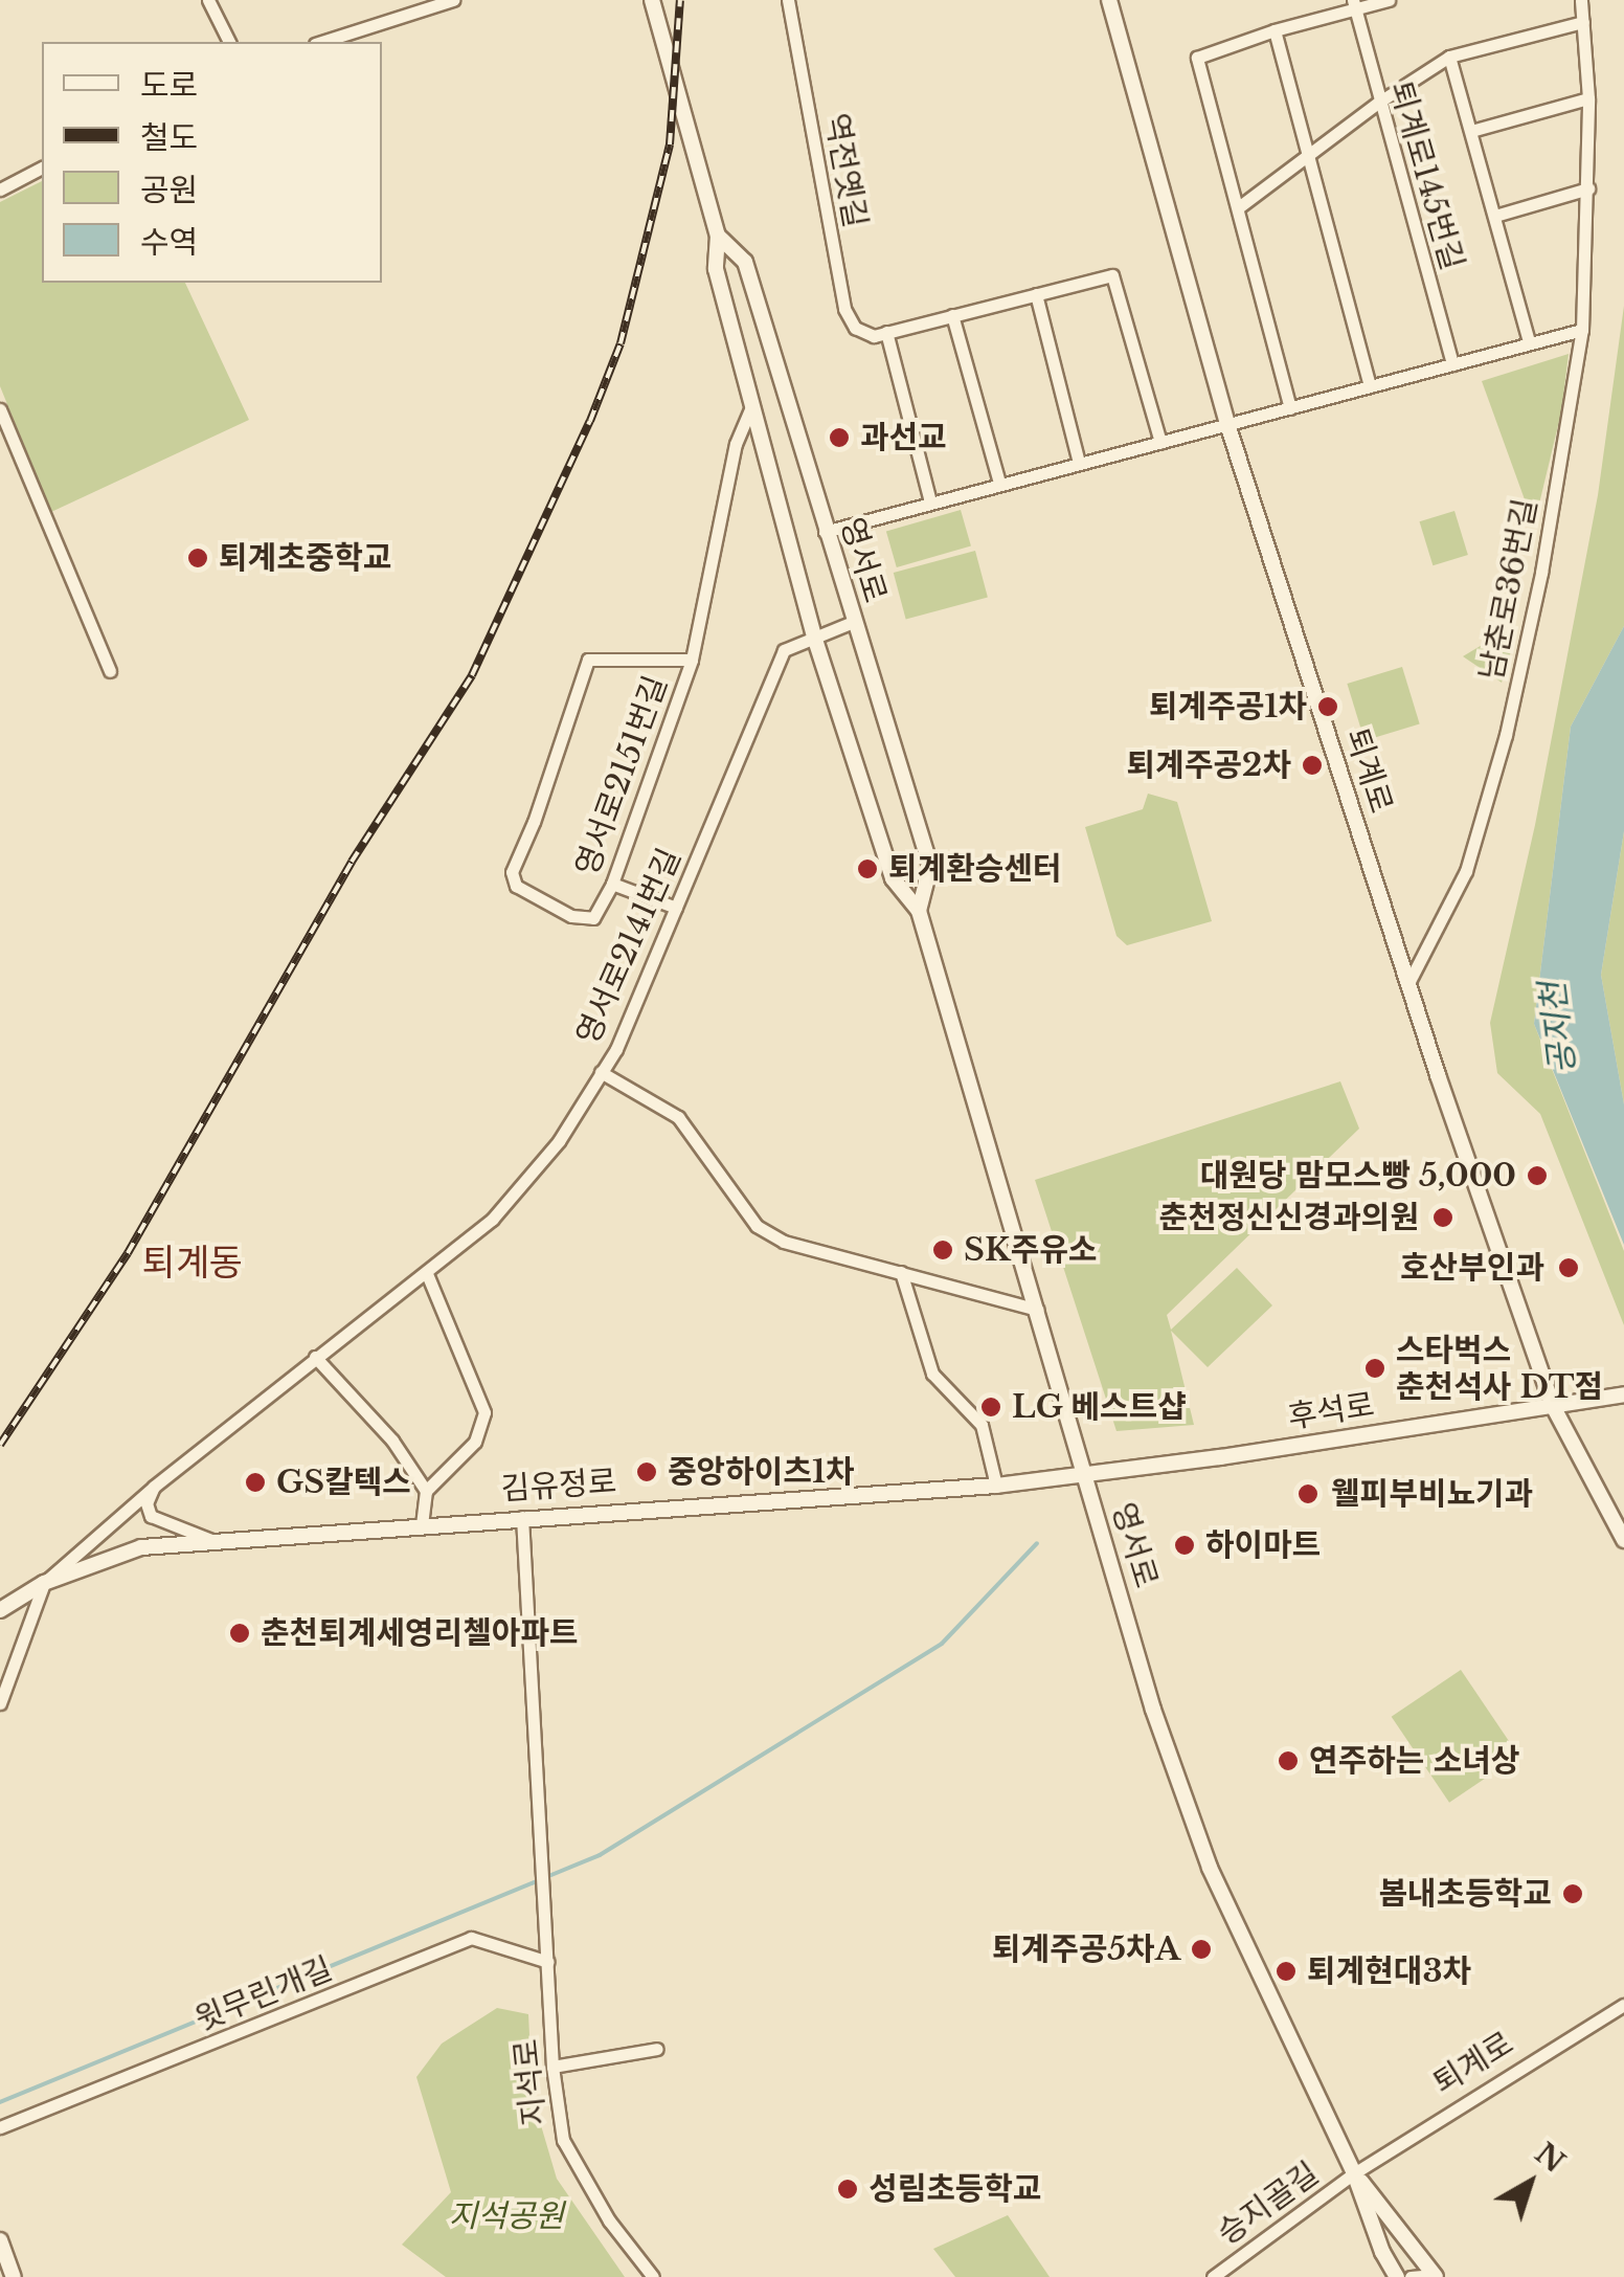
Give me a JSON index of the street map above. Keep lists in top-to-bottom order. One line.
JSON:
{"streets":{"street":["역전옛길","퇴계로145번길","영서로","남춘로36번길","퇴계로","영서로2151번길","영서로2141번길","후석로","김유정로","윗무린개길","지석로","승지골길"]},"crossings":[["영서로","퇴계로"],["영서로","영서로2151번길"],["영서로","영서로2141번길"],["영서로","후석로"],["영서로","김유정로"],["영서로","승지골길"],["남춘로36번길","퇴계로"],["퇴계로","후석로"],["퇴계로","승지골길"],["영서로2141번길","김유정로"],["후석로","김유정로"],["김유정로","지석로"],["윗무린개길","지석로"]],"districts":["퇴계동"],"water":["공지천"],"parks":["지석공원"],"places":["과선교","퇴계초중학교","퇴계주공1차","퇴계주공2차","퇴계환승센터","대원당 맘모스빵 5,000","춘천정신신경과의원","SK주유소","호산부인과","스타벅스 춘천석사 DT점","LG 베스트샵","중앙하이츠1차","GS칼텍스","웰피부비뇨기과","하이마트","춘천퇴계세영리첼아파트","연주하는 소녀상","봄내초등학교","퇴계주공5차A","퇴계현대3차","성림초등학교"],"legend":["도로","철도","공원","수역"],"north":"top right"}
